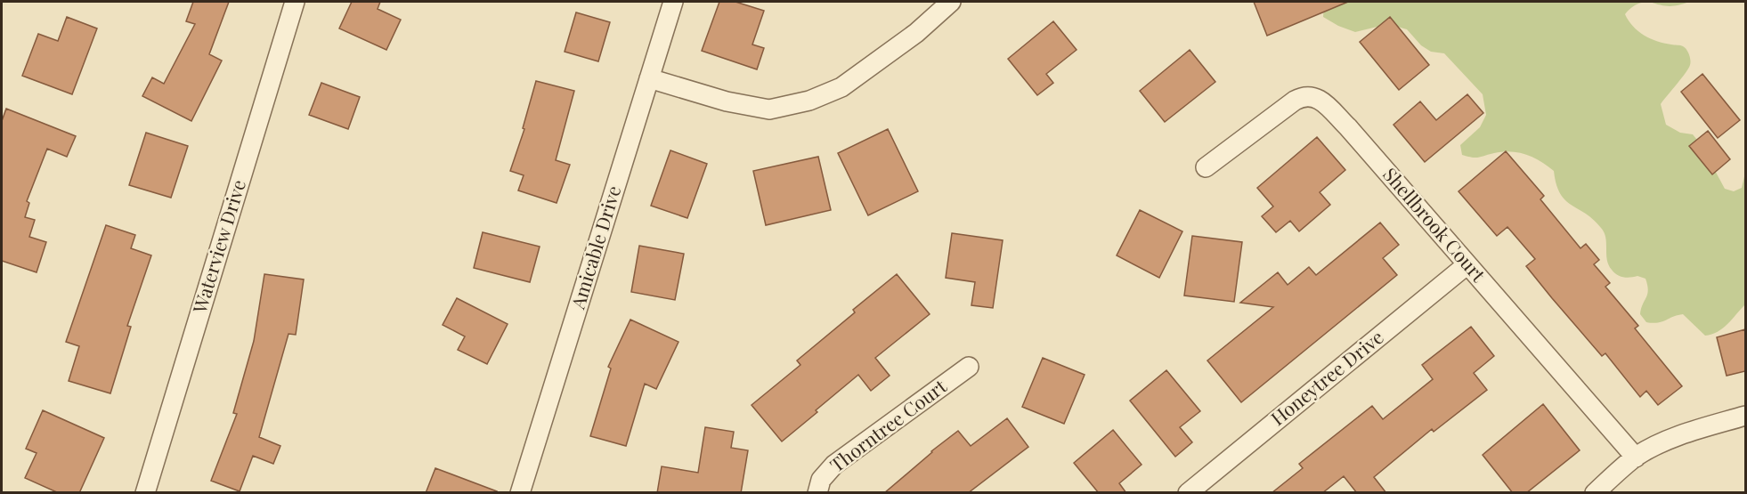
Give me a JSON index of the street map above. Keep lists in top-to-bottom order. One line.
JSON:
{"streets":{"street":["Shellbrook Court","Waterview Drive","Amicable Drive","Honeytree Drive","Thorntree Court"]},"crossings":[["Shellbrook Court","Honeytree Drive"]]}
